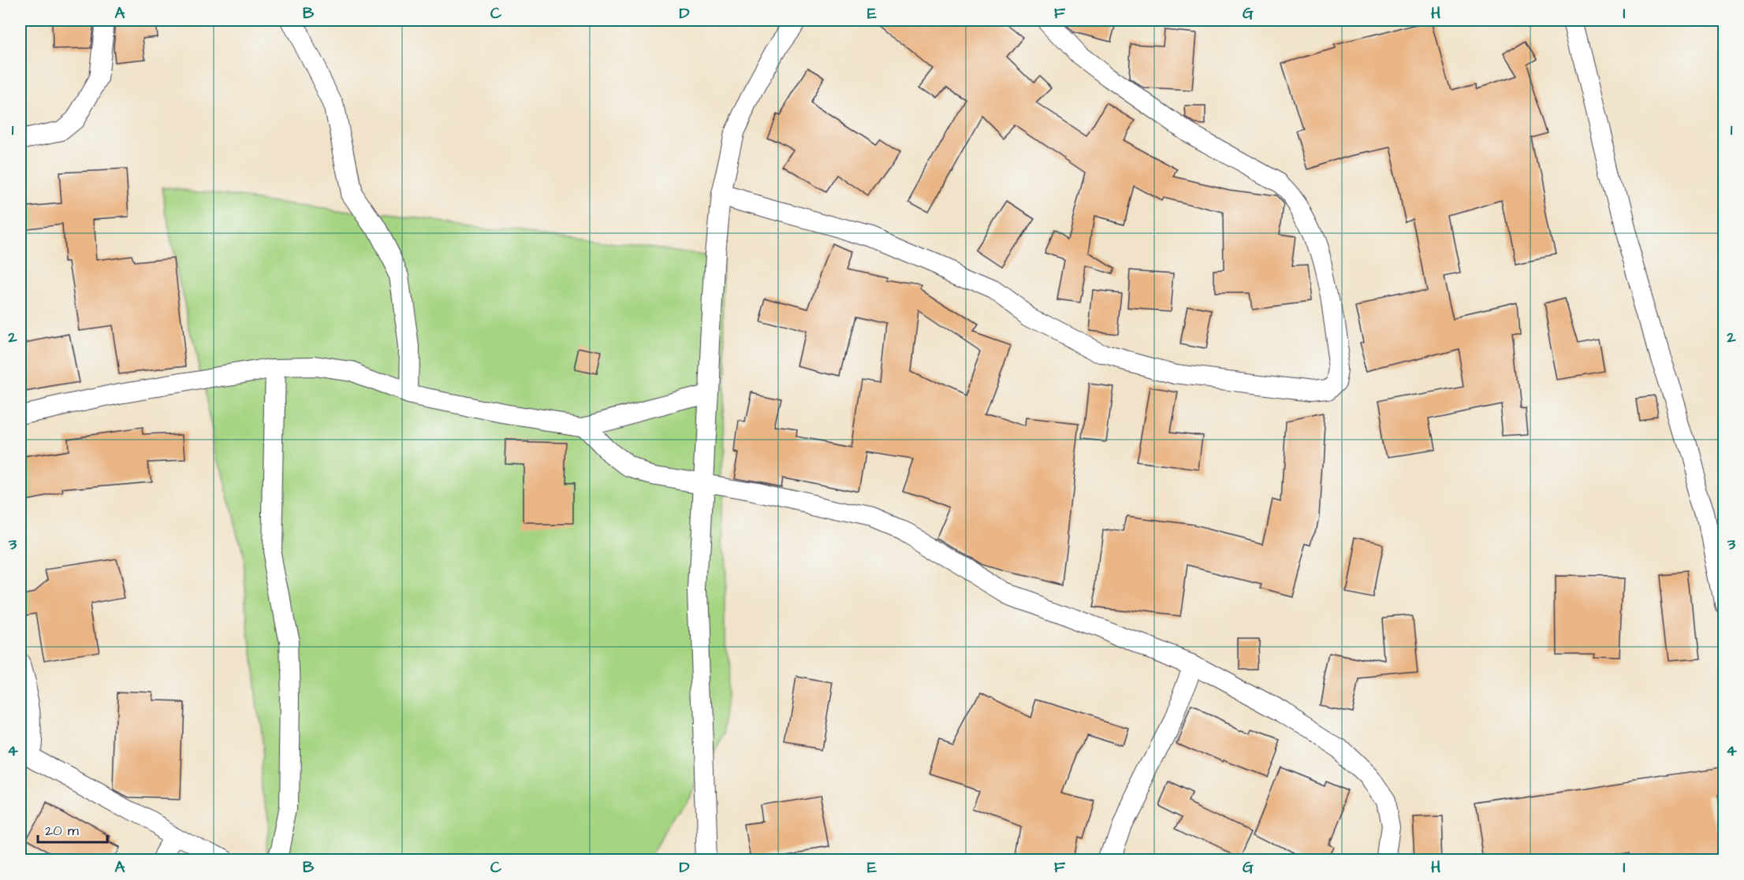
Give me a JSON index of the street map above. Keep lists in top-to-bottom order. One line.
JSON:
{"scale_bar":"20 m","grid":{"columns":["A","B","C","D","E","F","G","H","I"],"rows":["1","2","3","4"]}}
